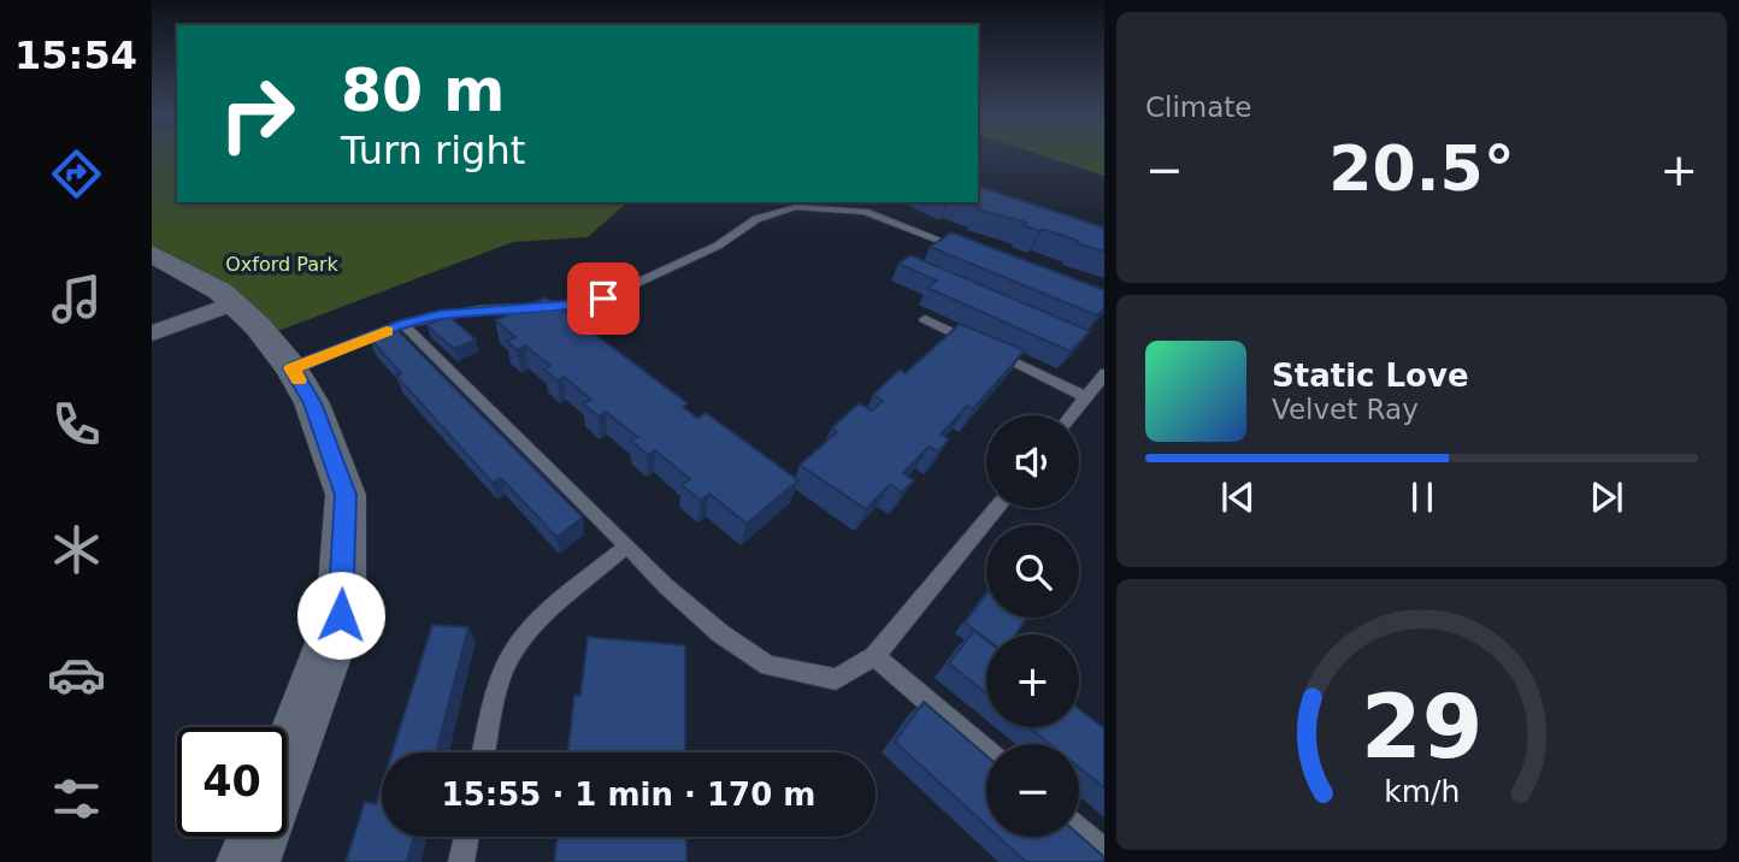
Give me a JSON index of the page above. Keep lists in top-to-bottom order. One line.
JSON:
{"parks":["Oxford Park"],"page":{"tabs":"15:54","tile":"Climate","turn":["80 m","Turn right"],"heat":["−","20.5°","+"],"song":["Static Love","Velvet Ray"],"map_buttons":["+","−"],"limit":"40","trip":"15:55 · 1 min · 170 m","gauge":["29","km/h"]}}
